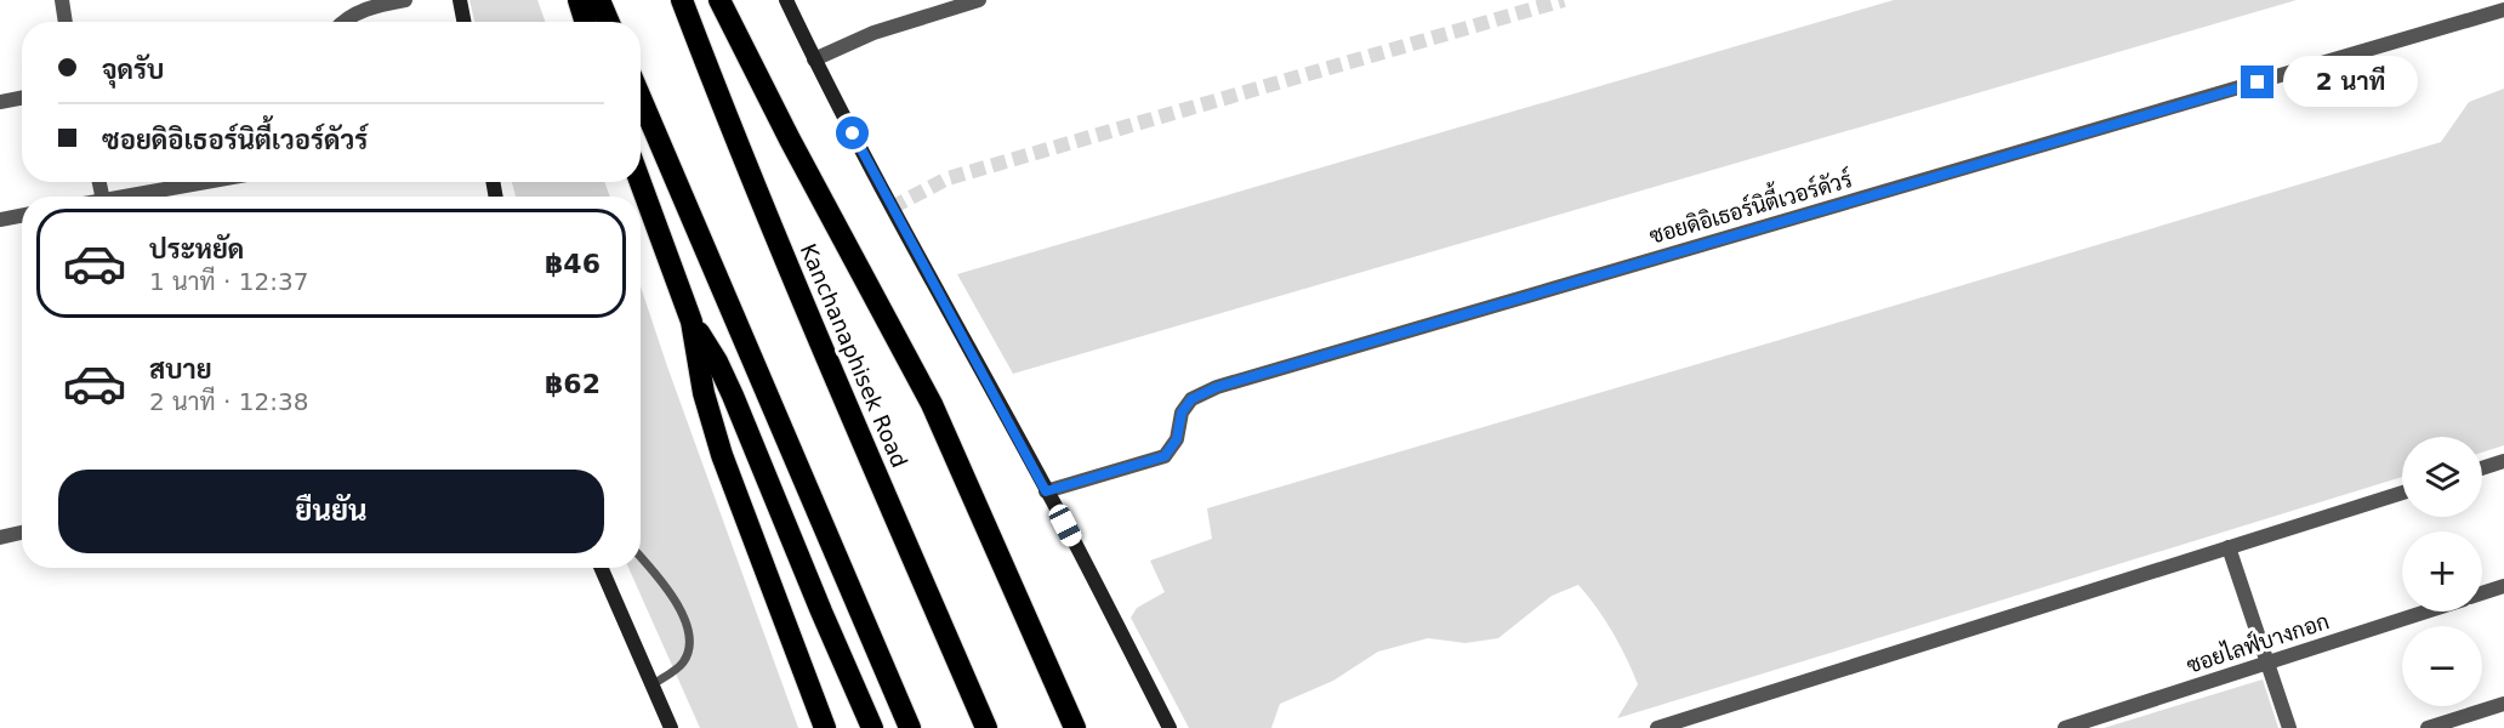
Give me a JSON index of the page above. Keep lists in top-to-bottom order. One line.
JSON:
{"streets":{"highway":["Kanchanaphisek Road"],"street":["ซอยดิอิเธอร์นิตี้เวอร์ดัวร์","ซอยไลฟ์บางกอก"]},"page":{"banner":["จุดรับ","ซอยดิอิเธอร์นิตี้เวอร์ดัวร์"],"bubble":"2 นาที","list":[{"name":"ประหยัด","note":"1 นาที · 12:37","value":"฿46"},{"name":"สบาย","note":"2 นาที · 12:38","value":"฿62"}],"map_buttons":["+","−"],"buttons":"ยืนยัน"}}
